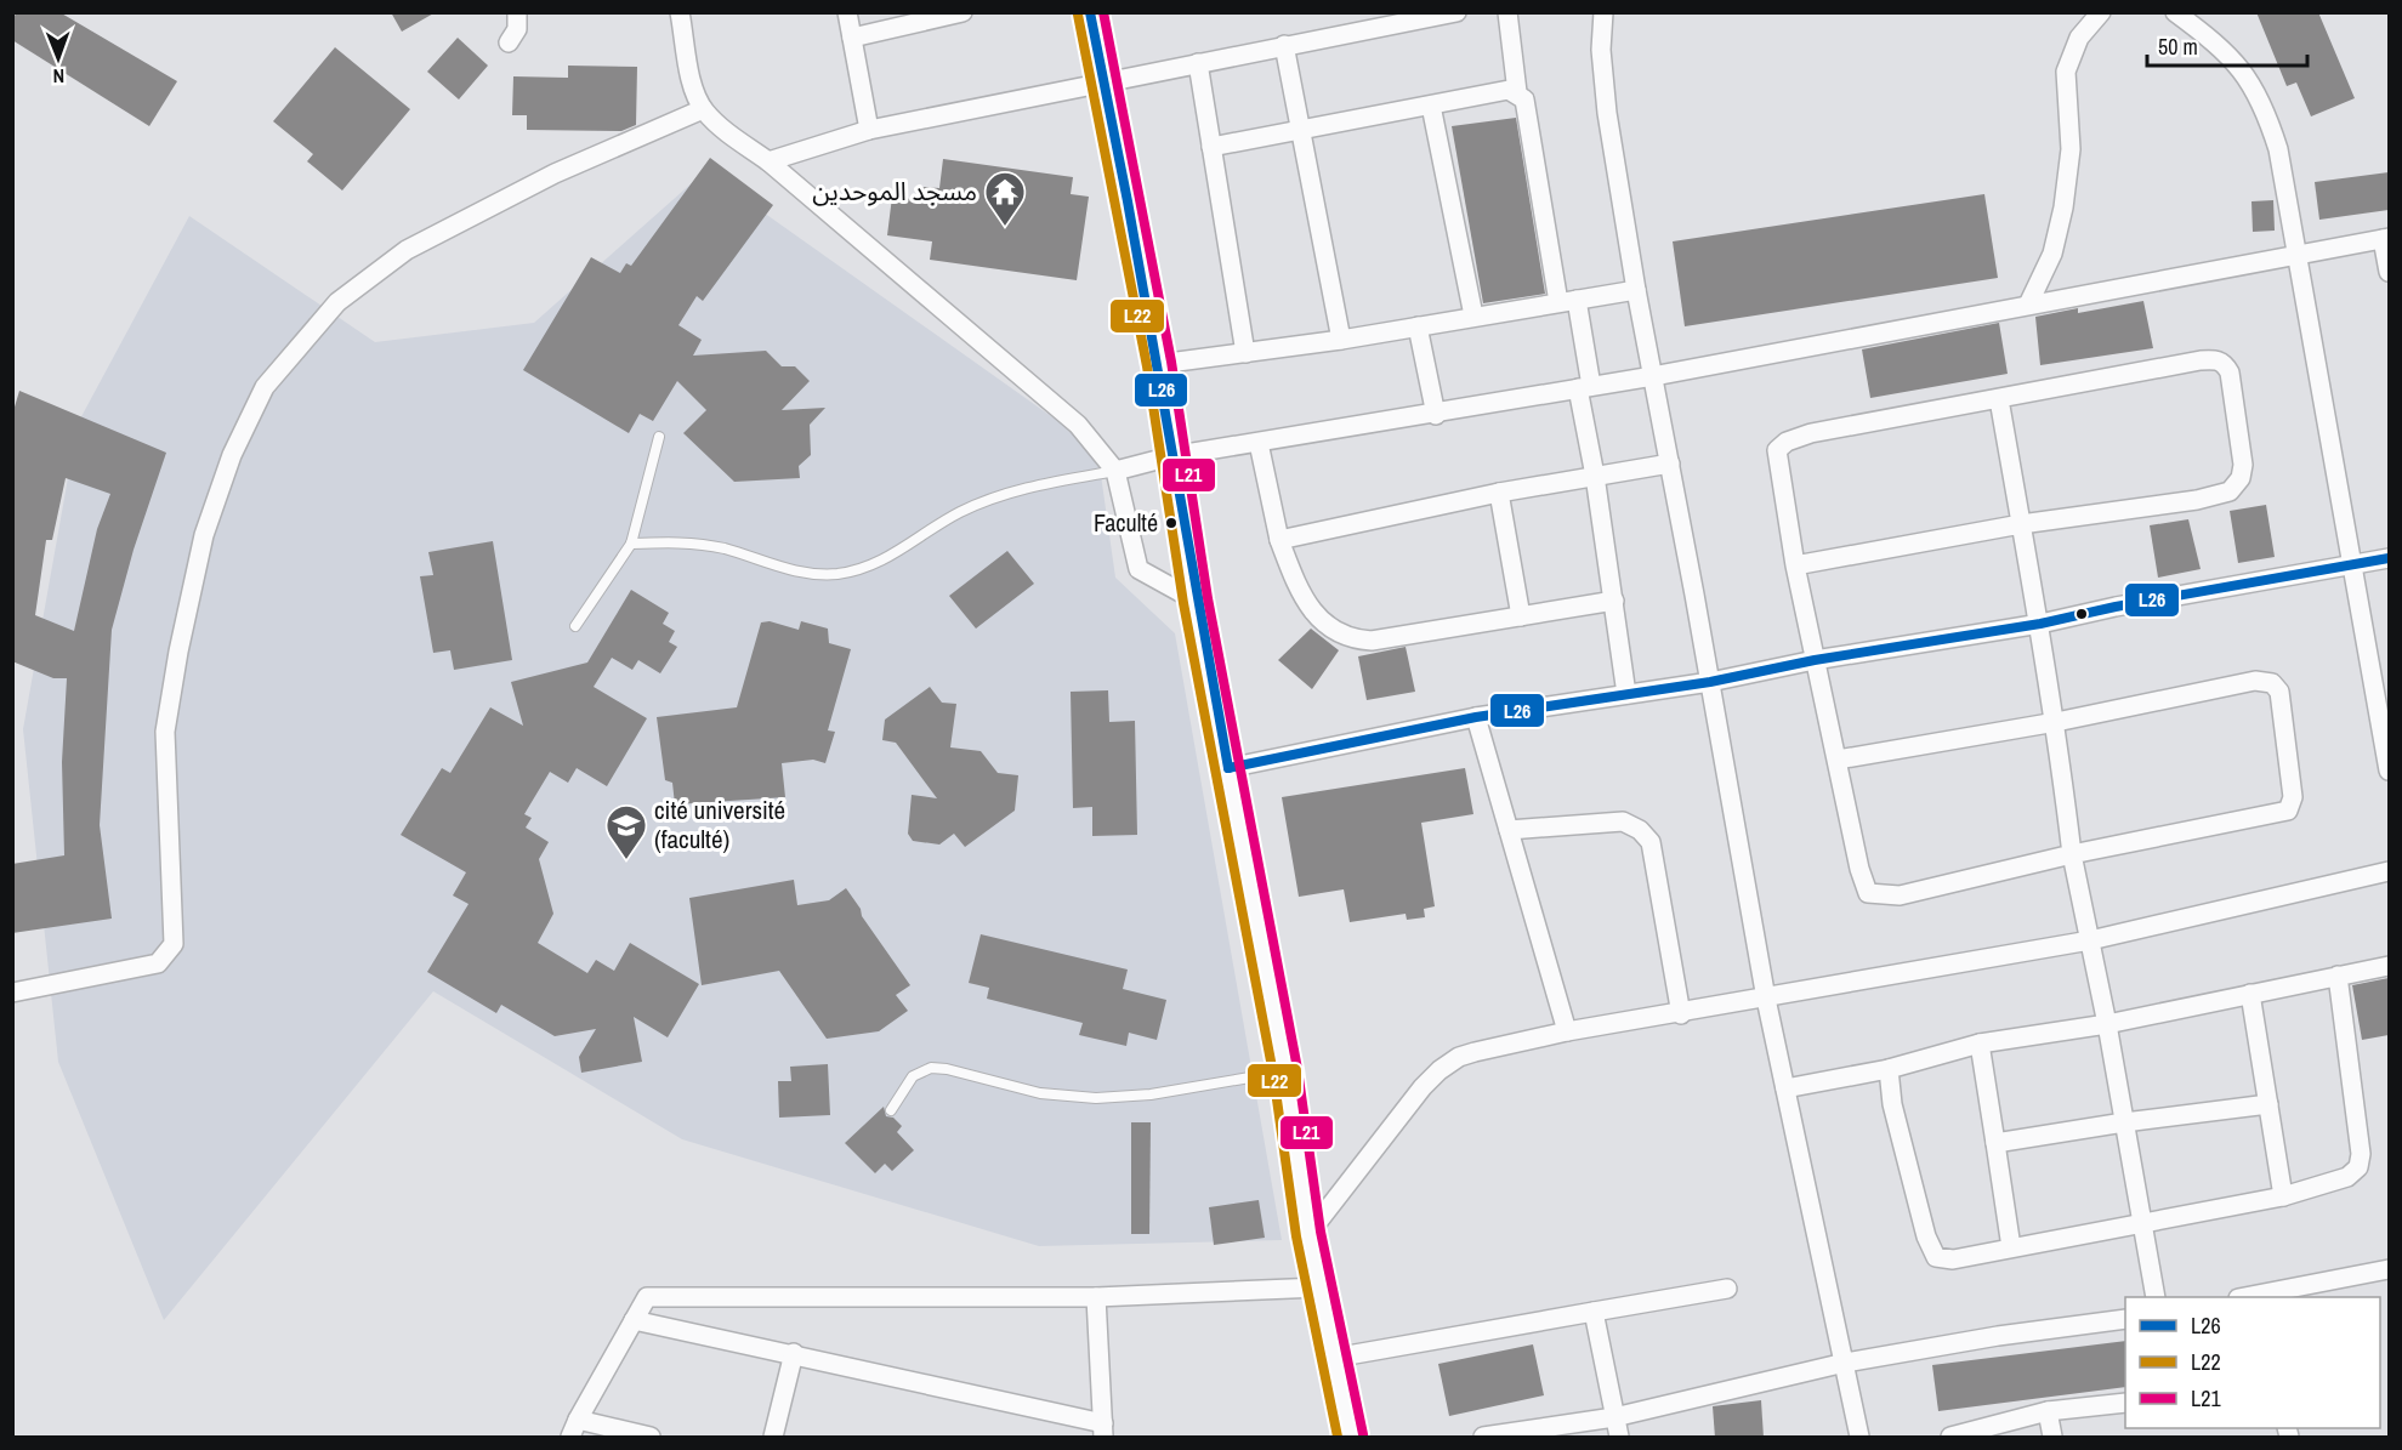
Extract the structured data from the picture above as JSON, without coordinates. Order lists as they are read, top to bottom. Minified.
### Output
{"places":{"temple":["مسجد الموحدين"],"other":["Faculté"],"school or university":["cité université (faculté)"]},"lines":["transit line L26","transit line L21","transit line L22"],"legend":["L26","L22","L21"],"scale_bar":"50 m","north":"bottom"}
